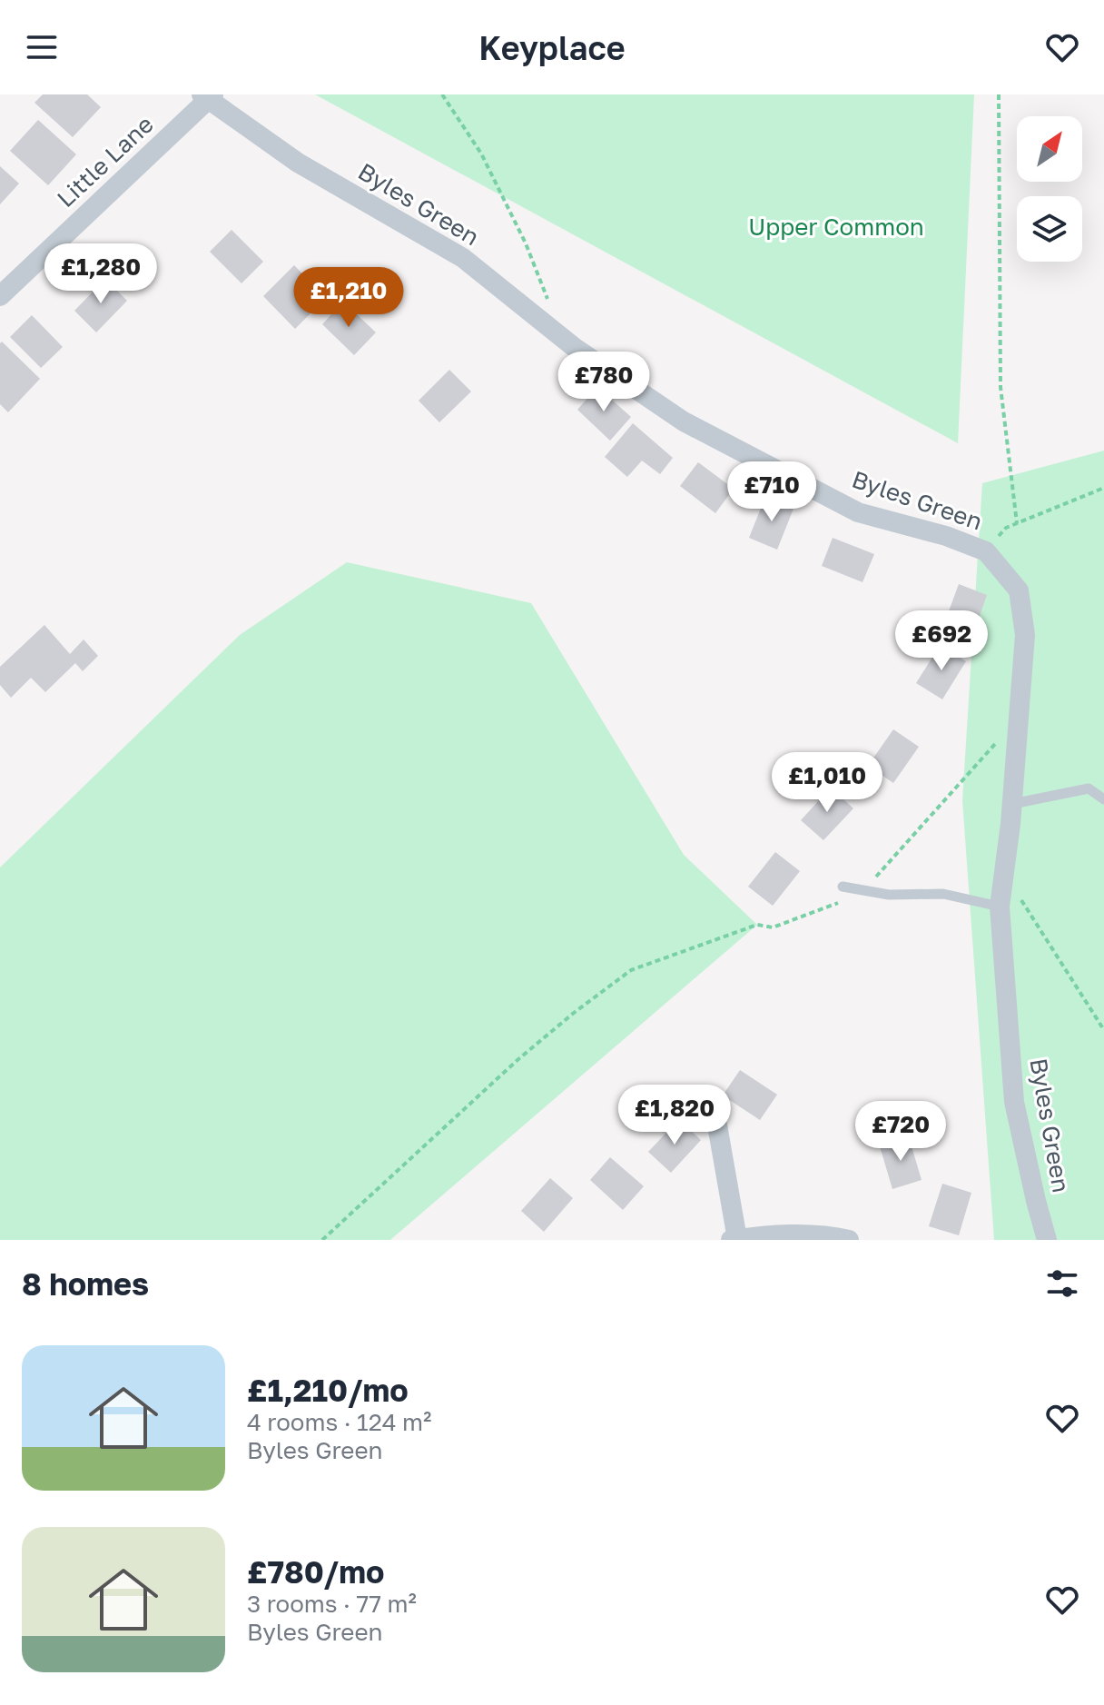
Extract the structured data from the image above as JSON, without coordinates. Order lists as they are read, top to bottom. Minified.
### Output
{"streets":{"street":["Little Lane","Byles Green"]},"crossings":[["Little Lane","Byles Green"]],"parks":["Upper Common"],"north":"top right","page":{"header":"Keyplace","price":["£1,280","£1,210","£780","£710","£692","£1,010","£1,820","£720"],"heading":"8 homes","list":[{"name":"£1,210/mo","note":"4 rooms · 124 m² · Byles Green"},{"name":"£780/mo","note":"3 rooms · 77 m² · Byles Green"}]}}
